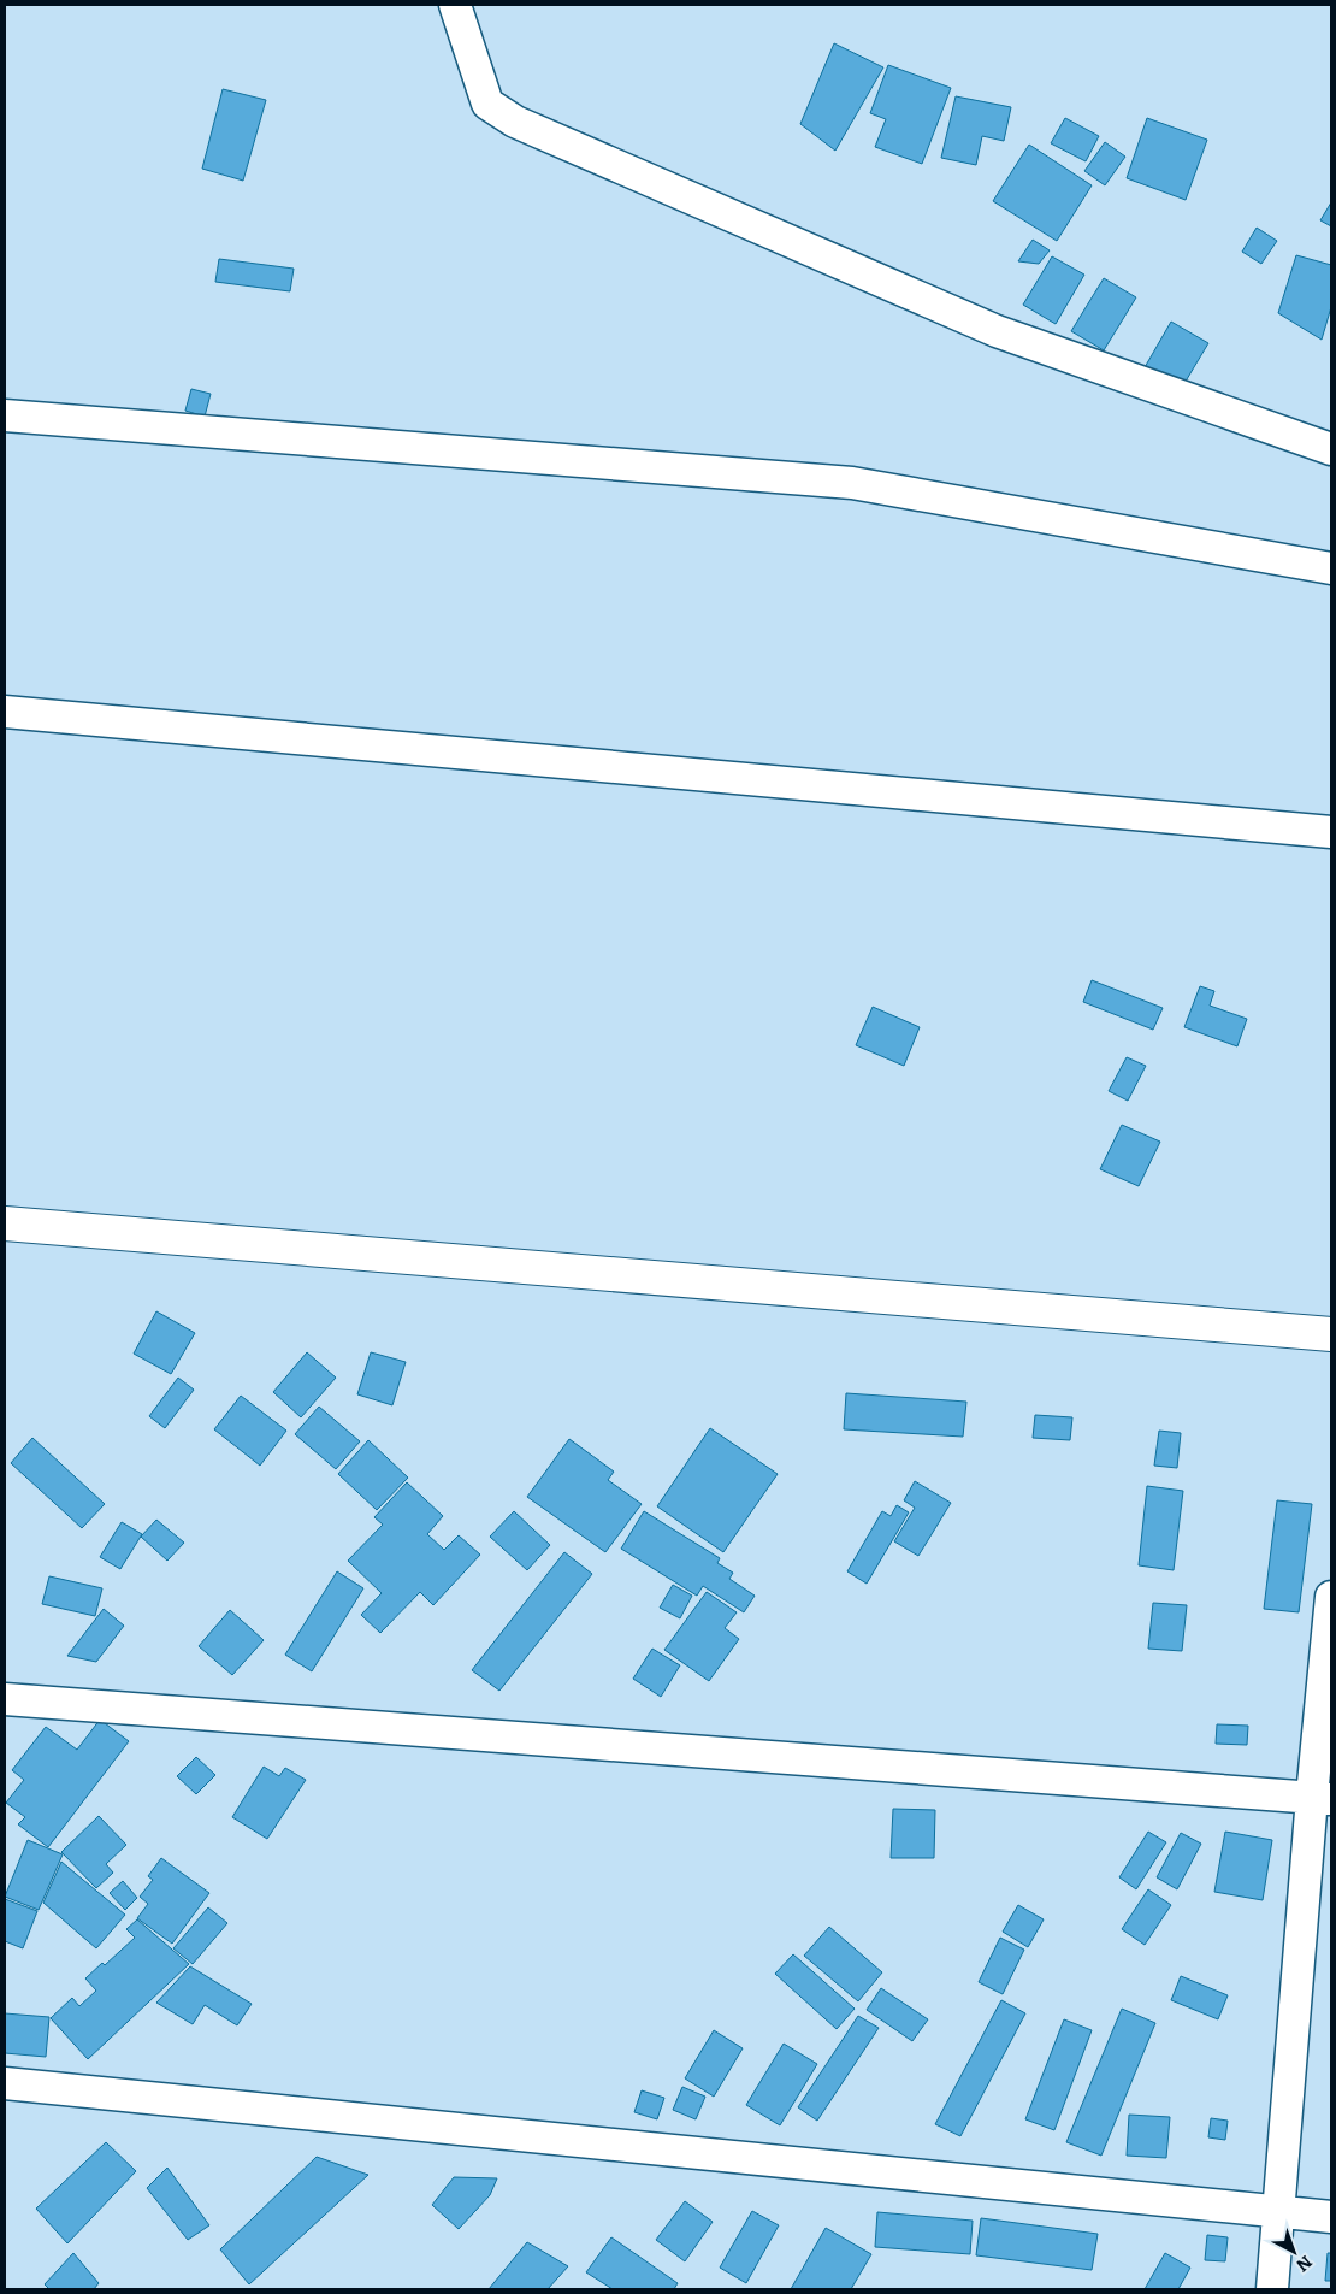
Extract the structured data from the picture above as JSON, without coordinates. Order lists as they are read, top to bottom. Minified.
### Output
{"north":"bottom right"}
